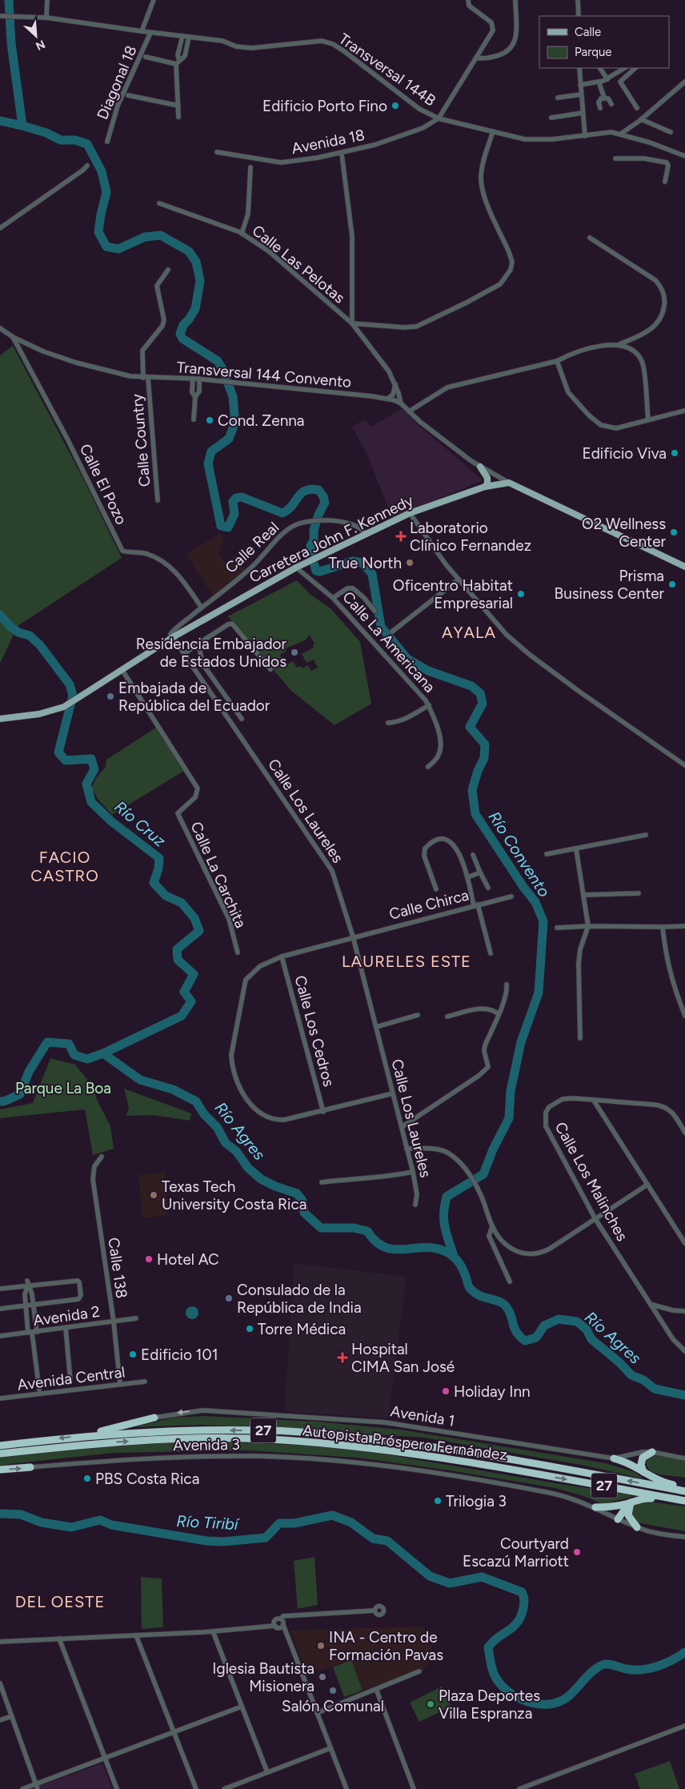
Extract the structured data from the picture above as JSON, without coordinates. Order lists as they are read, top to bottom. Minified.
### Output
{"streets":{"highway":["27","Autopista Próspero Fernández"],"main road":["Carretera John F. Kennedy"],"street":["Transversal 144B","Diagonal 18","Avenida 18","Calle Las Pelotas","Transversal 144 Convento","Calle Country","Calle El Pozo","Calle Real","Calle La Americana","Calle Los Laureles","Calle La Carchita","Calle Chirca","Calle Los Cedros","Calle Los Malinches","Calle 138","Avenida 2","Avenida Central","Avenida 1","Avenida 3"]},"crossings":[["Transversal 144B","Diagonal 18"],["Transversal 144B","Avenida 18"],["Calle Las Pelotas","Transversal 144 Convento"],["Transversal 144 Convento","Calle Country"],["Transversal 144 Convento","Calle El Pozo"],["Transversal 144 Convento","Carretera John F. Kennedy"],["Calle El Pozo","Calle Real"],["Carretera John F. Kennedy","Calle Real"],["Carretera John F. Kennedy","Calle La Americana"],["Carretera John F. Kennedy","Calle Los Laureles"],["Carretera John F. Kennedy","Calle La Carchita"],["Calle Real","Calle Los Laureles"],["Calle Los Laureles","Calle Chirca"],["Calle Chirca","Calle Los Cedros"],["Calle 138","Avenida 2"],["Calle 138","Avenida Central"]],"one_way":["Avenida 1"],"districts":["AYALA","FACIO CASTRO","LAURELES ESTE","DEL OESTE"],"water":["Río Cruz","Río Convento","Río Agres","Río Tiribí"],"parks":["Parque La Boa"],"places":{"other":["Edificio Porto Fino","Cond. Zenna","Edificio Viva","O2 Wellness Center","True North","Prisma Business Center","Oficentro Habitat Empresarial","Residencia Embajador de Estados Unidos","Embajada de República del Ecuador","Texas Tech University Costa Rica","Hotel AC","Consulado de la República de India","Torre Médica","Edificio 101","Holiday Inn","PBS Costa Rica","Trilogia 3","Courtyard Escazú Marriott","INA - Centro de Formación Pavas","Iglesia Bautista Misionera","Salón Comunal","Plaza Deportes Villa Espranza"],"health":["Laboratorio Clínico Fernandez","Hospital CIMA San José"]},"legend":["Calle","Parque"],"north":"bottom right"}
